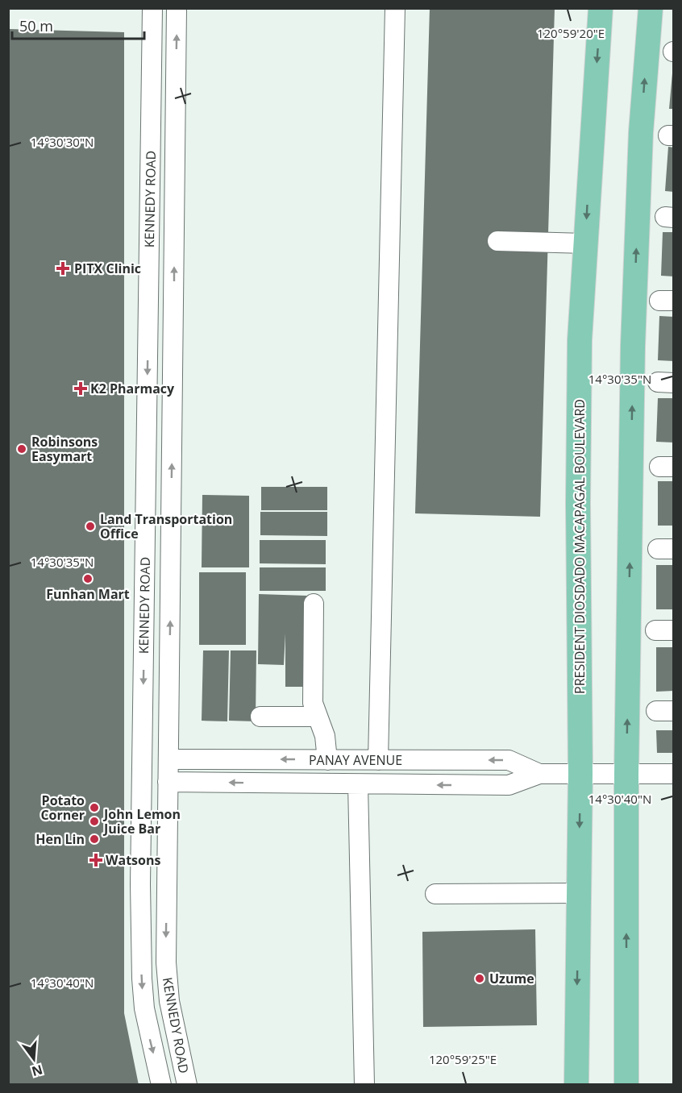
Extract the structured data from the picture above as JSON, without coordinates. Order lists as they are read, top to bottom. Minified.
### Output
{"streets":{"main road":["PRESIDENT DIOSDADO MACAPAGAL BOULEVARD"],"street":["KENNEDY ROAD","PANAY AVENUE"]},"crossings":[["KENNEDY ROAD","PANAY AVENUE"],["PRESIDENT DIOSDADO MACAPAGAL BOULEVARD","PANAY AVENUE"]],"places":{"health":["PITX Clinic","K2 Pharmacy","Watsons"],"other":["Robinsons Easymart","Land Transportation Office","Funhan Mart","Potato Corner","John Lemon Juice Bar","Hen Lin","Uzume"]},"scale_bar":"50 m","north":"bottom","coordinates":["120°59'20\"E","14°30'30\"N","14°30'35\"N","14°30'40\"N","120°59'25\"E"]}
